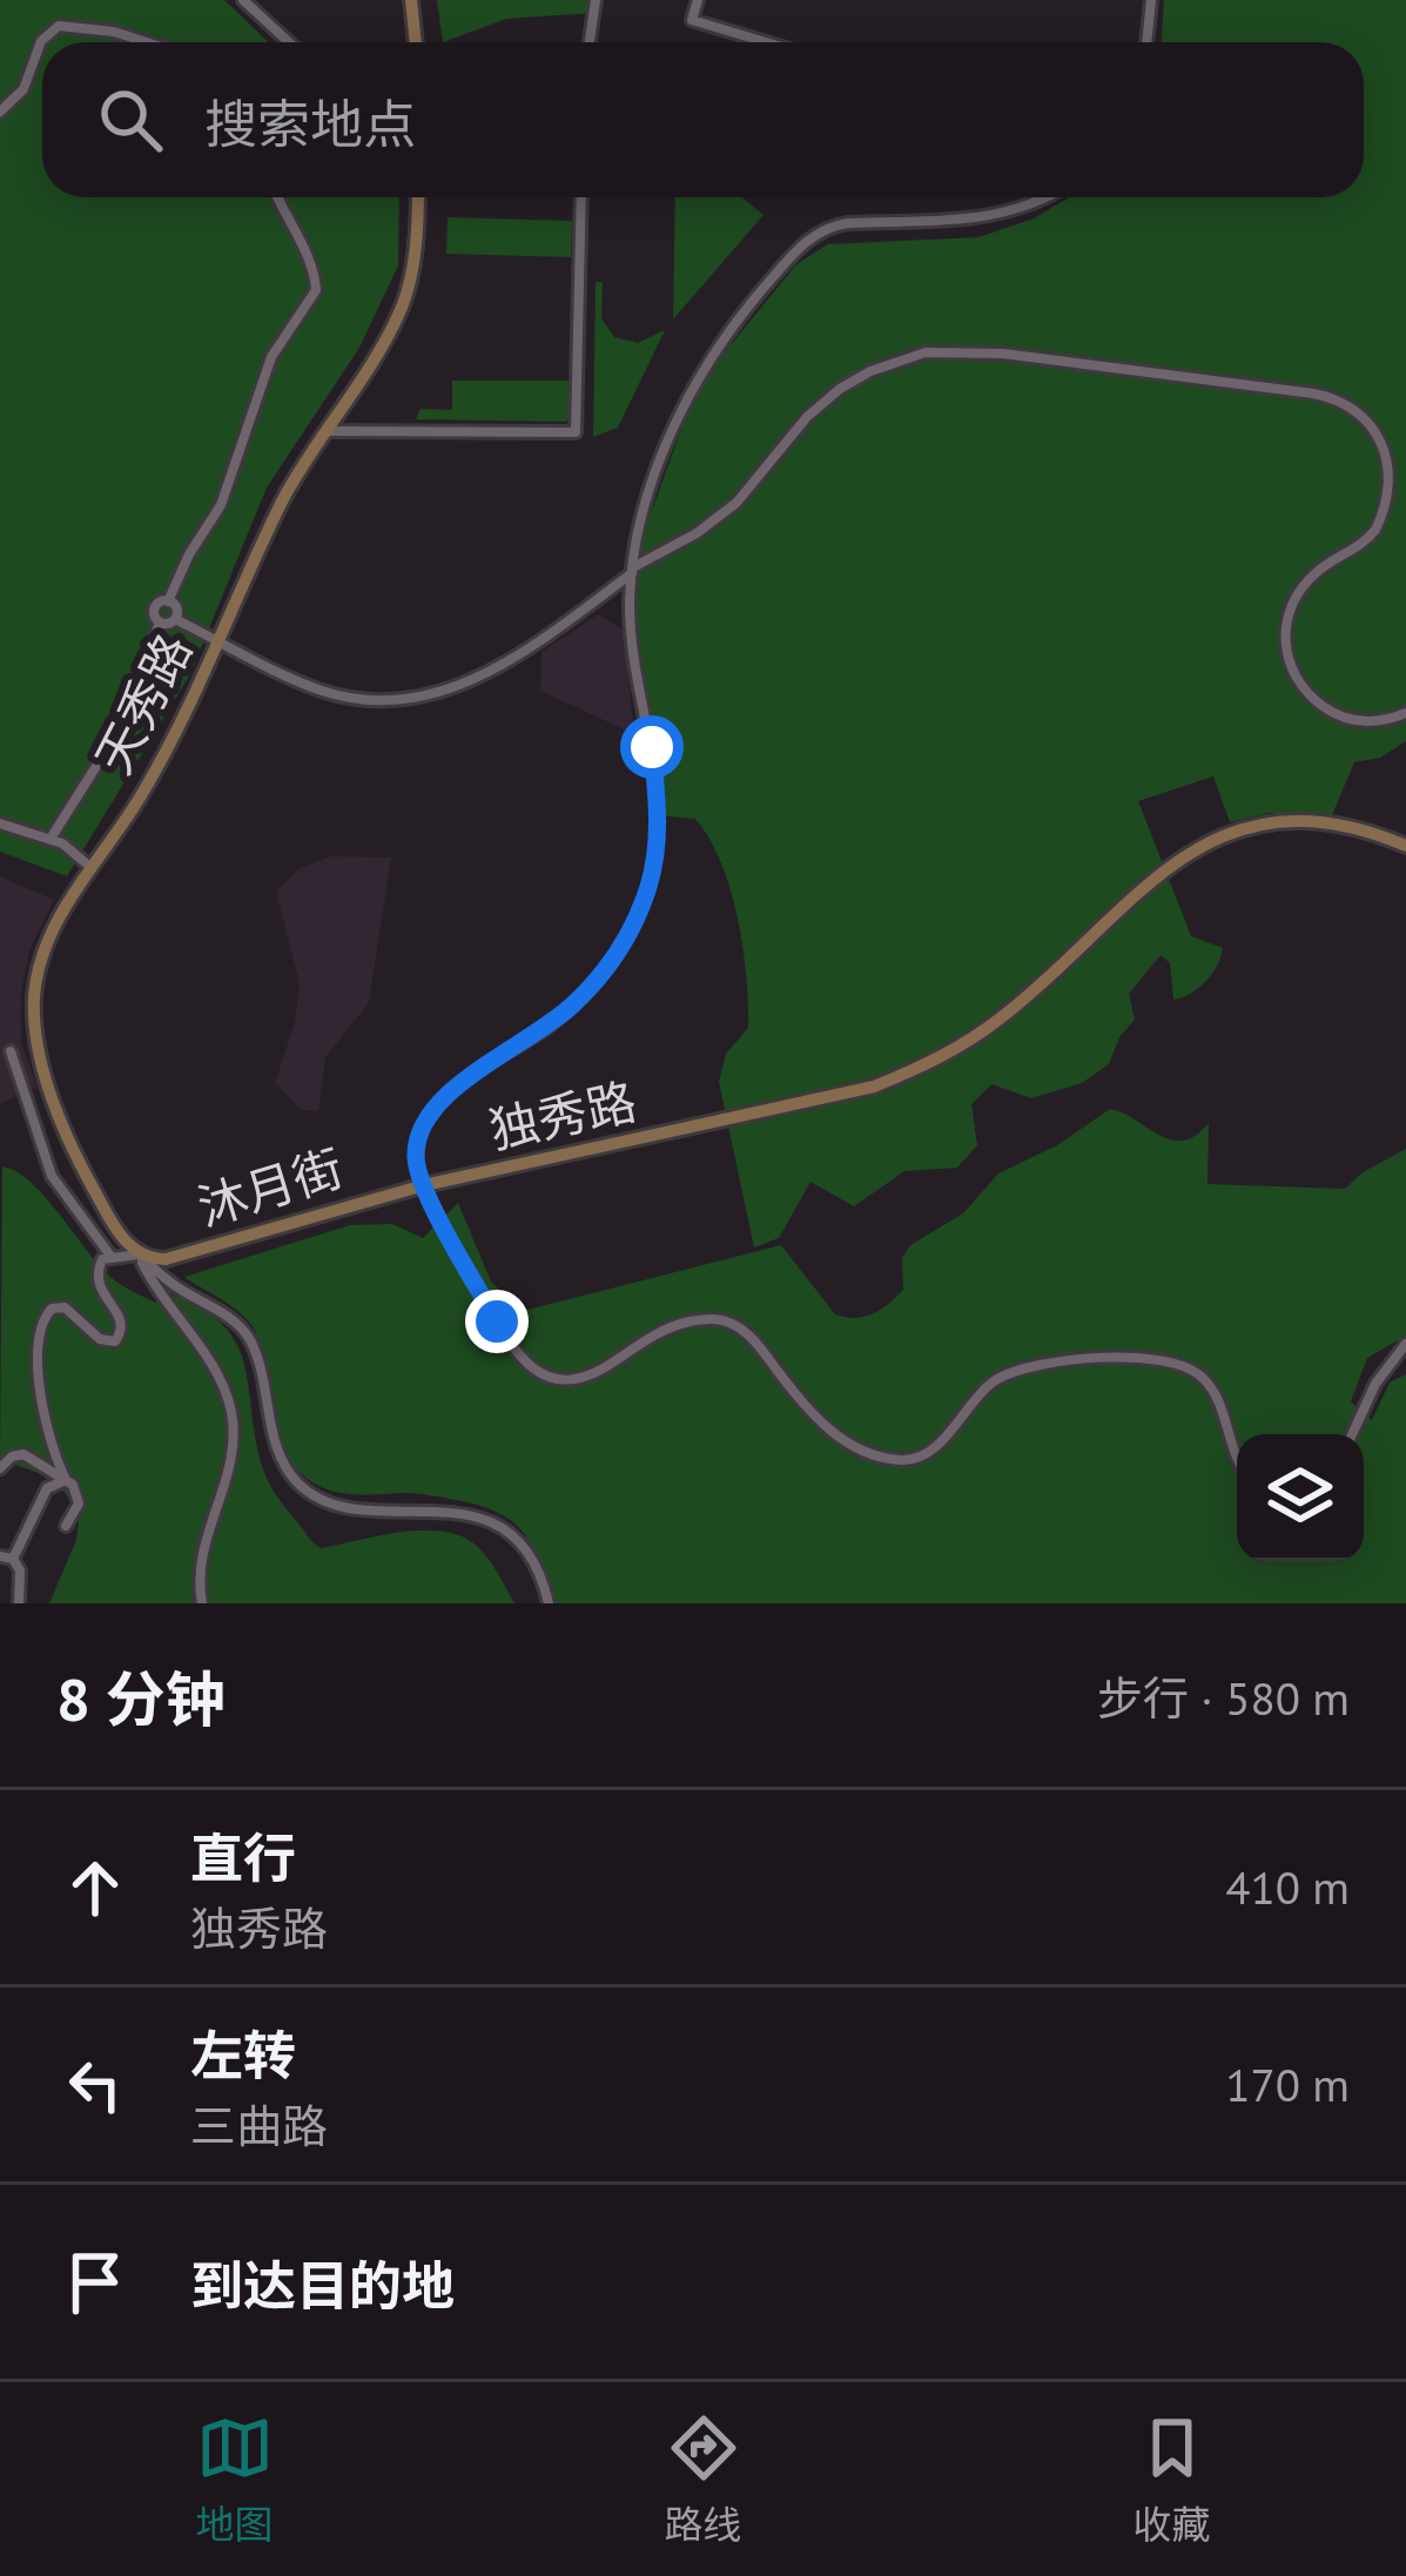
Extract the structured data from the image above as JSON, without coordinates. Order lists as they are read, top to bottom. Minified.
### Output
{"streets":{"main road":["天秀路","独秀路","沐月街"]},"crossings":[["天秀路","沐月街"],["独秀路","沐月街"]],"page":{"search":"搜索地点","heading":["8 分钟","步行 · 580 m"],"list":[["直行","独秀路","410 m"],["左转","三曲路","170 m"],"到达目的地"],"nav":["地图","路线","收藏"]}}
